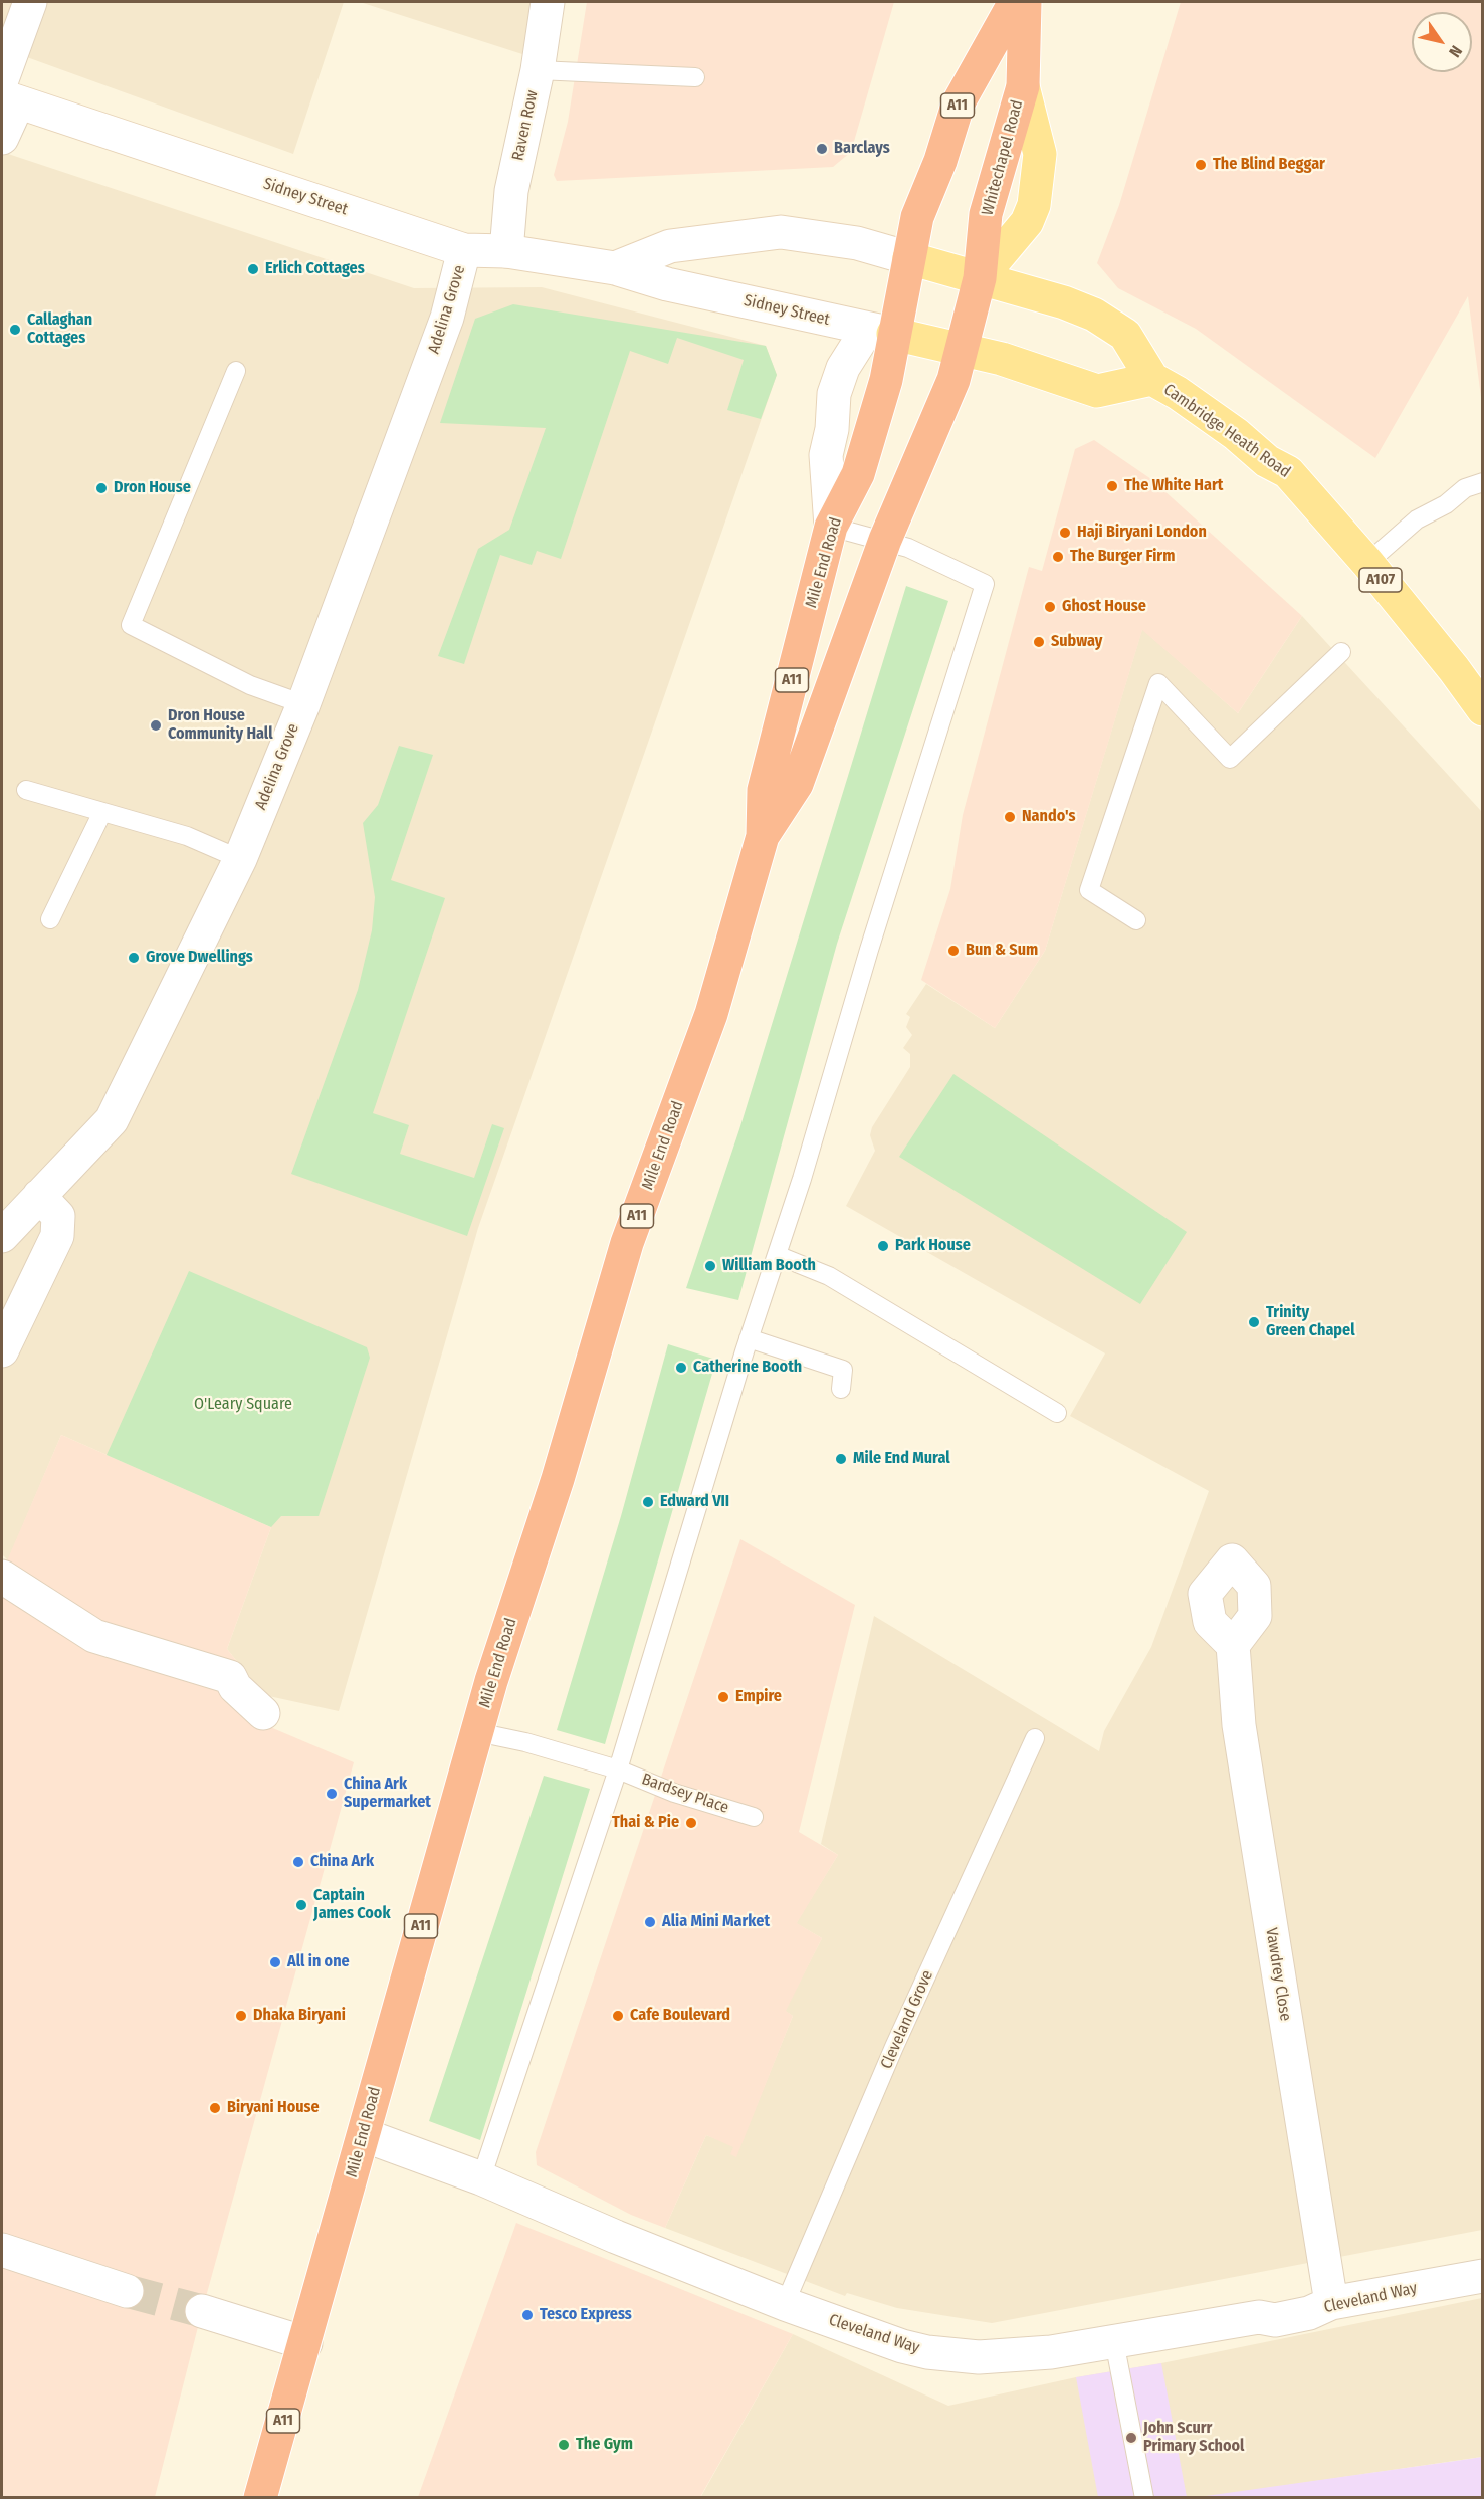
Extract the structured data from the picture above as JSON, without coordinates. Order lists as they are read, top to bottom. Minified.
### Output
{"streets":{"highway":["A11","Whitechapel Road","Mile End Road"],"main road":["Sidney Street","Cambridge Heath Road","A107"],"street":["Raven Row","Adelina Grove","Vawdrey Close","Cleveland Way"],"lane":["Bardsey Place","Cleveland Grove"]},"crossings":[["A11","Sidney Street"],["A11","Cambridge Heath Road"],["A11","Mile End Road"],["Raven Row","Sidney Street"],["Whitechapel Road","Sidney Street"],["Whitechapel Road","Cambridge Heath Road"],["Whitechapel Road","Mile End Road"],["Sidney Street","Adelina Grove"],["Sidney Street","Cambridge Heath Road"],["Sidney Street","Mile End Road"],["Cambridge Heath Road","Mile End Road"],["Mile End Road","Bardsey Place"],["Mile End Road","Cleveland Way"],["Vawdrey Close","Cleveland Way"],["Cleveland Grove","Cleveland Way"]],"parks":["O'Leary Square"],"places":["Barclays","The Blind Beggar","Erlich Cottages","Callaghan Cottages","The White Hart","Dron House","Haji Biryani London","The Burger Firm","Ghost House","Subway","Dron House Community Hall","Nando's","Bun & Sum","Grove Dwellings","Park House","William Booth","Trinity Green Chapel","Catherine Booth","Mile End Mural","Edward VII","Empire","China Ark Supermarket","Thai & Pie","China Ark","Captain James Cook","Alia Mini Market","All in one","Dhaka Biryani","Cafe Boulevard","Biryani House","Tesco Express","John Scurr Primary School","The Gym"],"north":"bottom right"}
